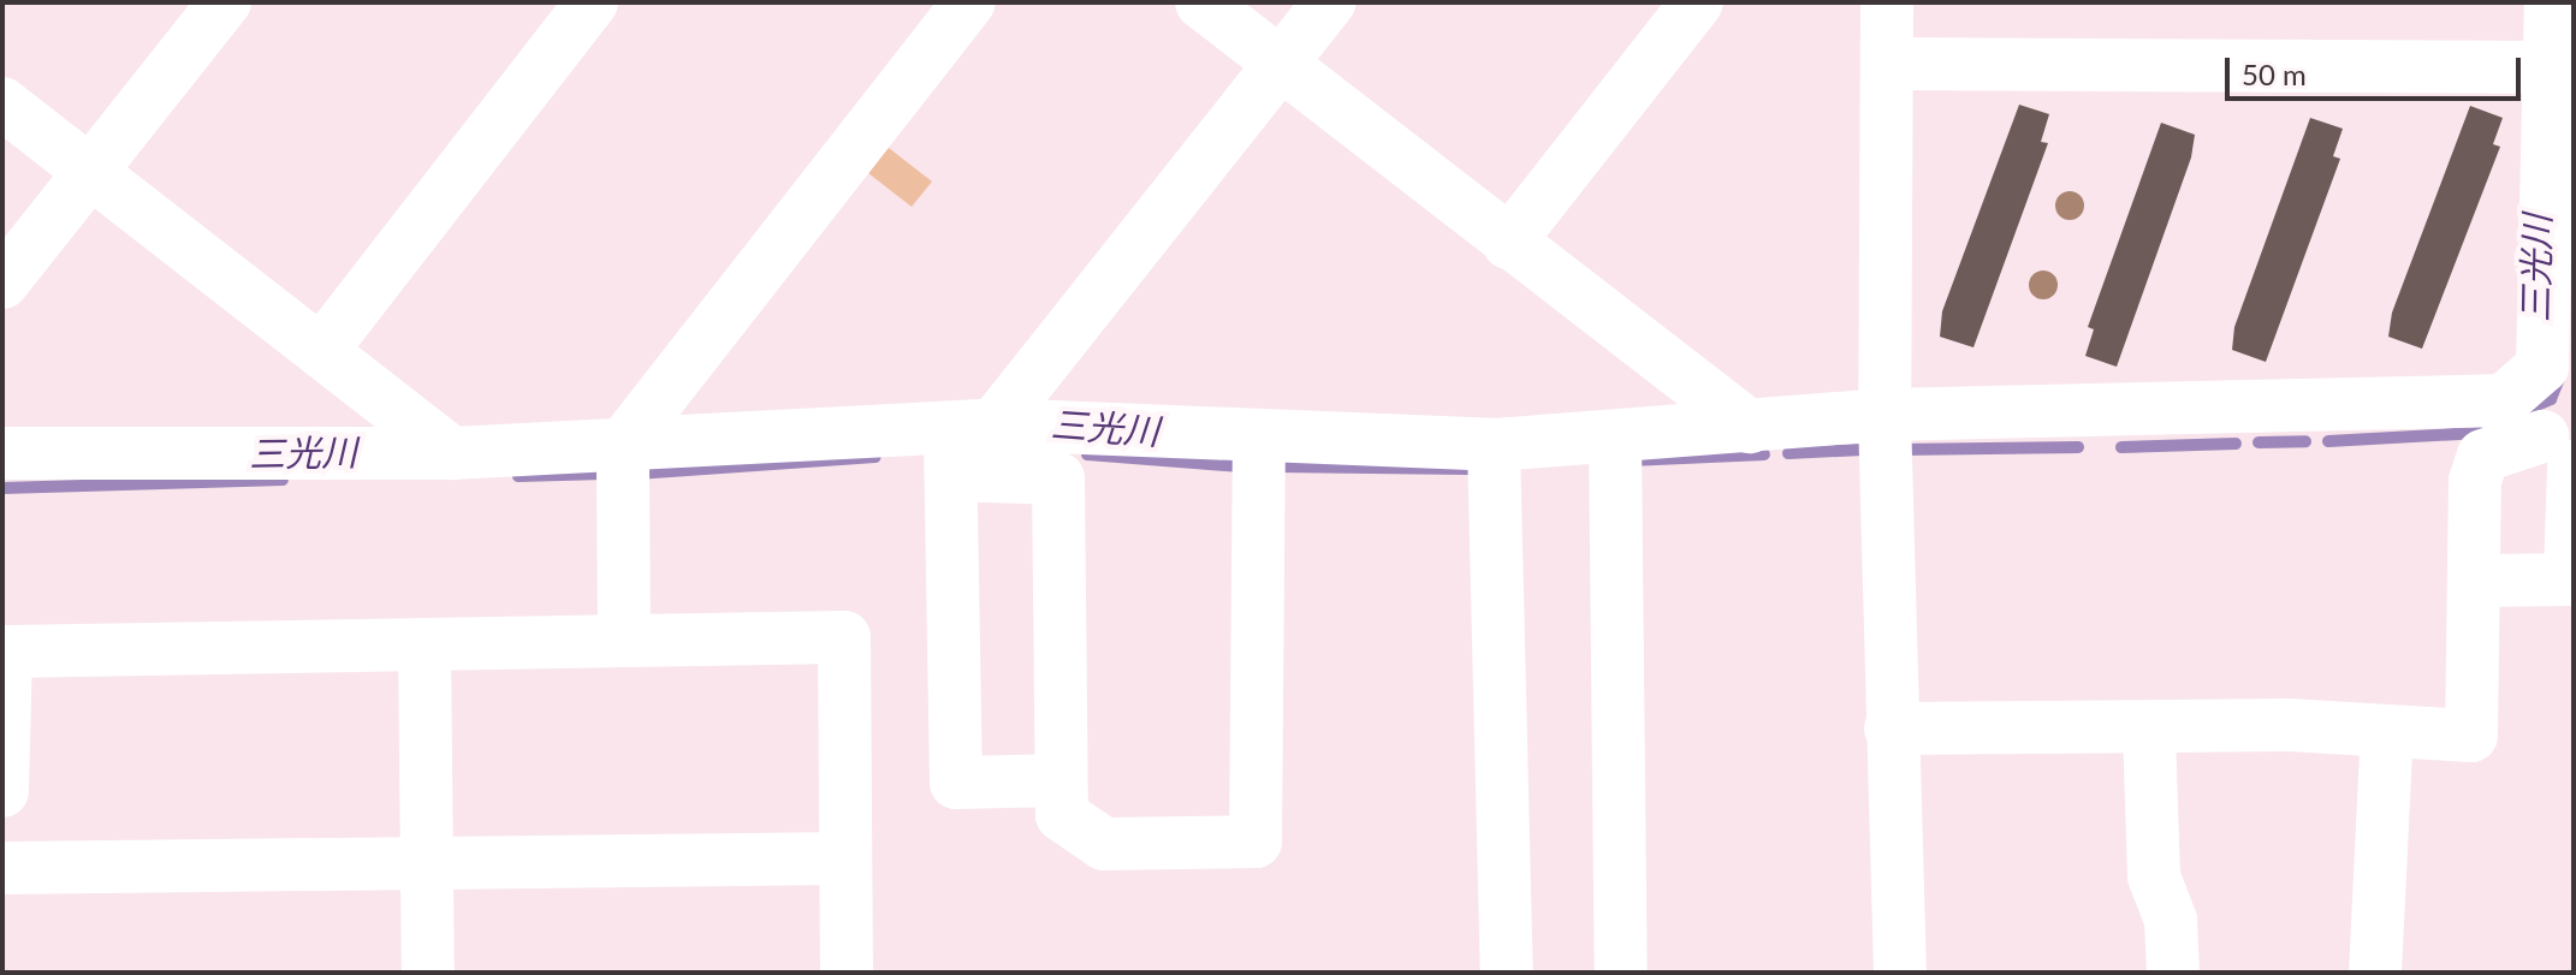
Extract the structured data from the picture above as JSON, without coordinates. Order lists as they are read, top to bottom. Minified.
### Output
{"water":["三光川"],"scale_bar":"50 m"}
